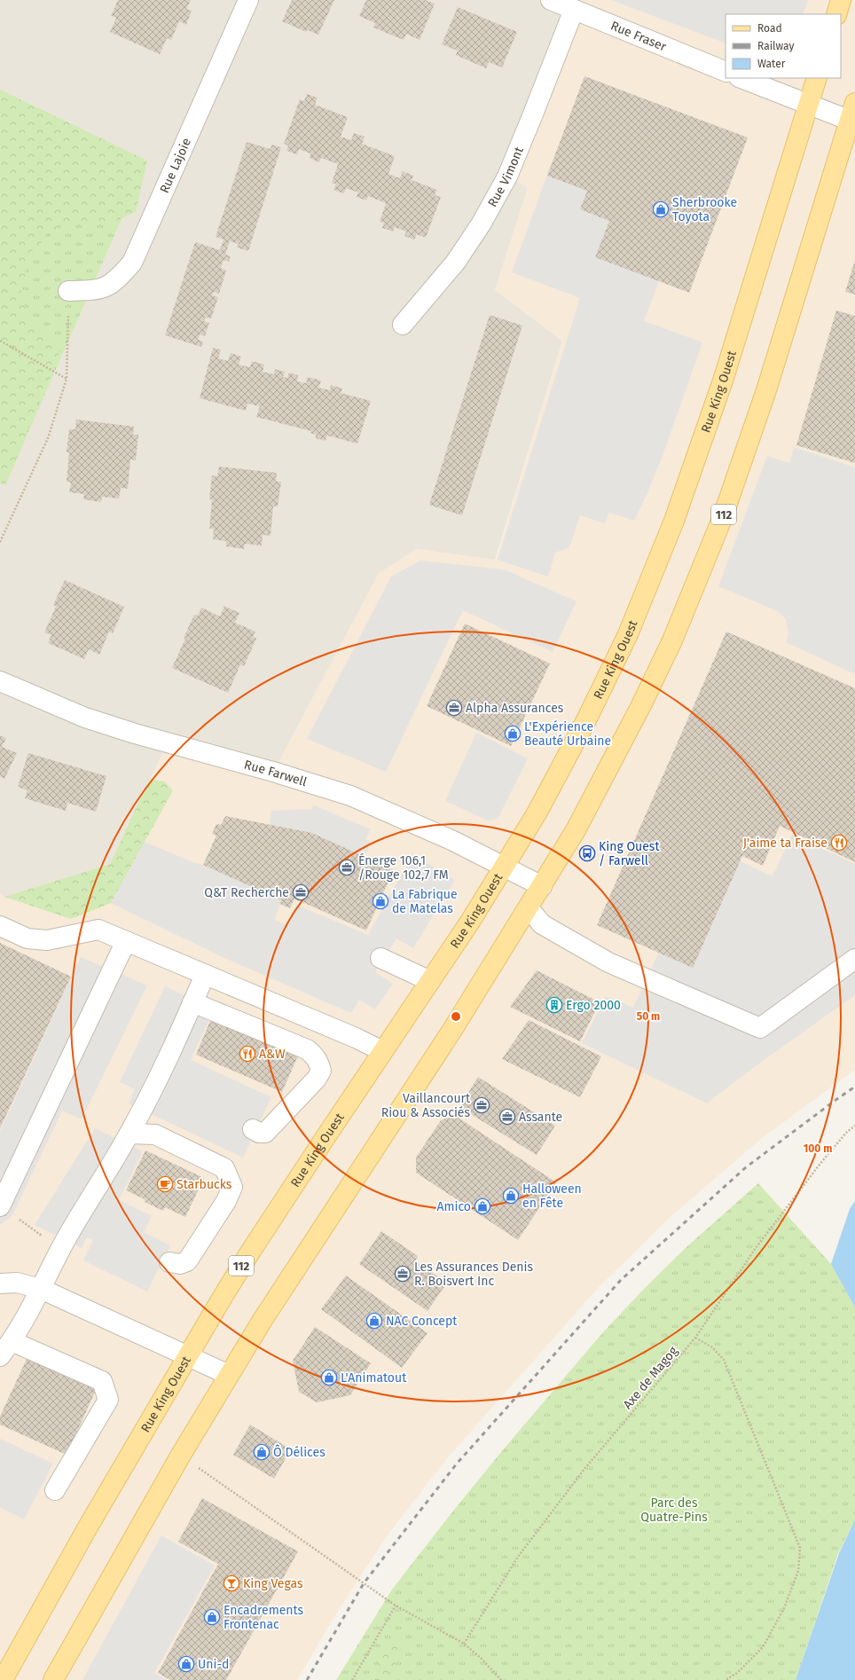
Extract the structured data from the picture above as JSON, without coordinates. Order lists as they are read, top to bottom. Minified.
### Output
{"streets":{"main road":["Rue King Ouest","112"],"street":["Rue Fraser","Rue Lajoie","Rue Vimont","Rue Farwell"],"path":["Axe de Magog"]},"crossings":[["Rue Fraser","Rue Vimont"],["Rue King Ouest","Rue Farwell"],["112","Rue Farwell"]],"parks":["Parc des Quatre-Pins"],"places":{"shop":["Sherbrooke Toyota","L'Expérience Beauté Urbaine","La Fabrique de Matelas","Halloween en Fête","Amico","NAC Concept","L'Animatout","Ô Délices","Encadrements Frontenac","Uni-d"],"office":["Alpha Assurances","Énerge 106,1 /Rouge 102,7 FM","Q&T Recherche","Vaillancourt Riou & Associés","Assante","Les Assurances Denis R. Boisvert Inc"],"restaurant":["J'aime ta Fraise","A&W"],"bus stop":["King Ouest / Farwell"],"building":["Ergo 2000"],"cafe":["Starbucks"],"bar":["King Vegas"]},"legend":["Road","Railway","Water"],"rings":["50 m","100 m"]}
